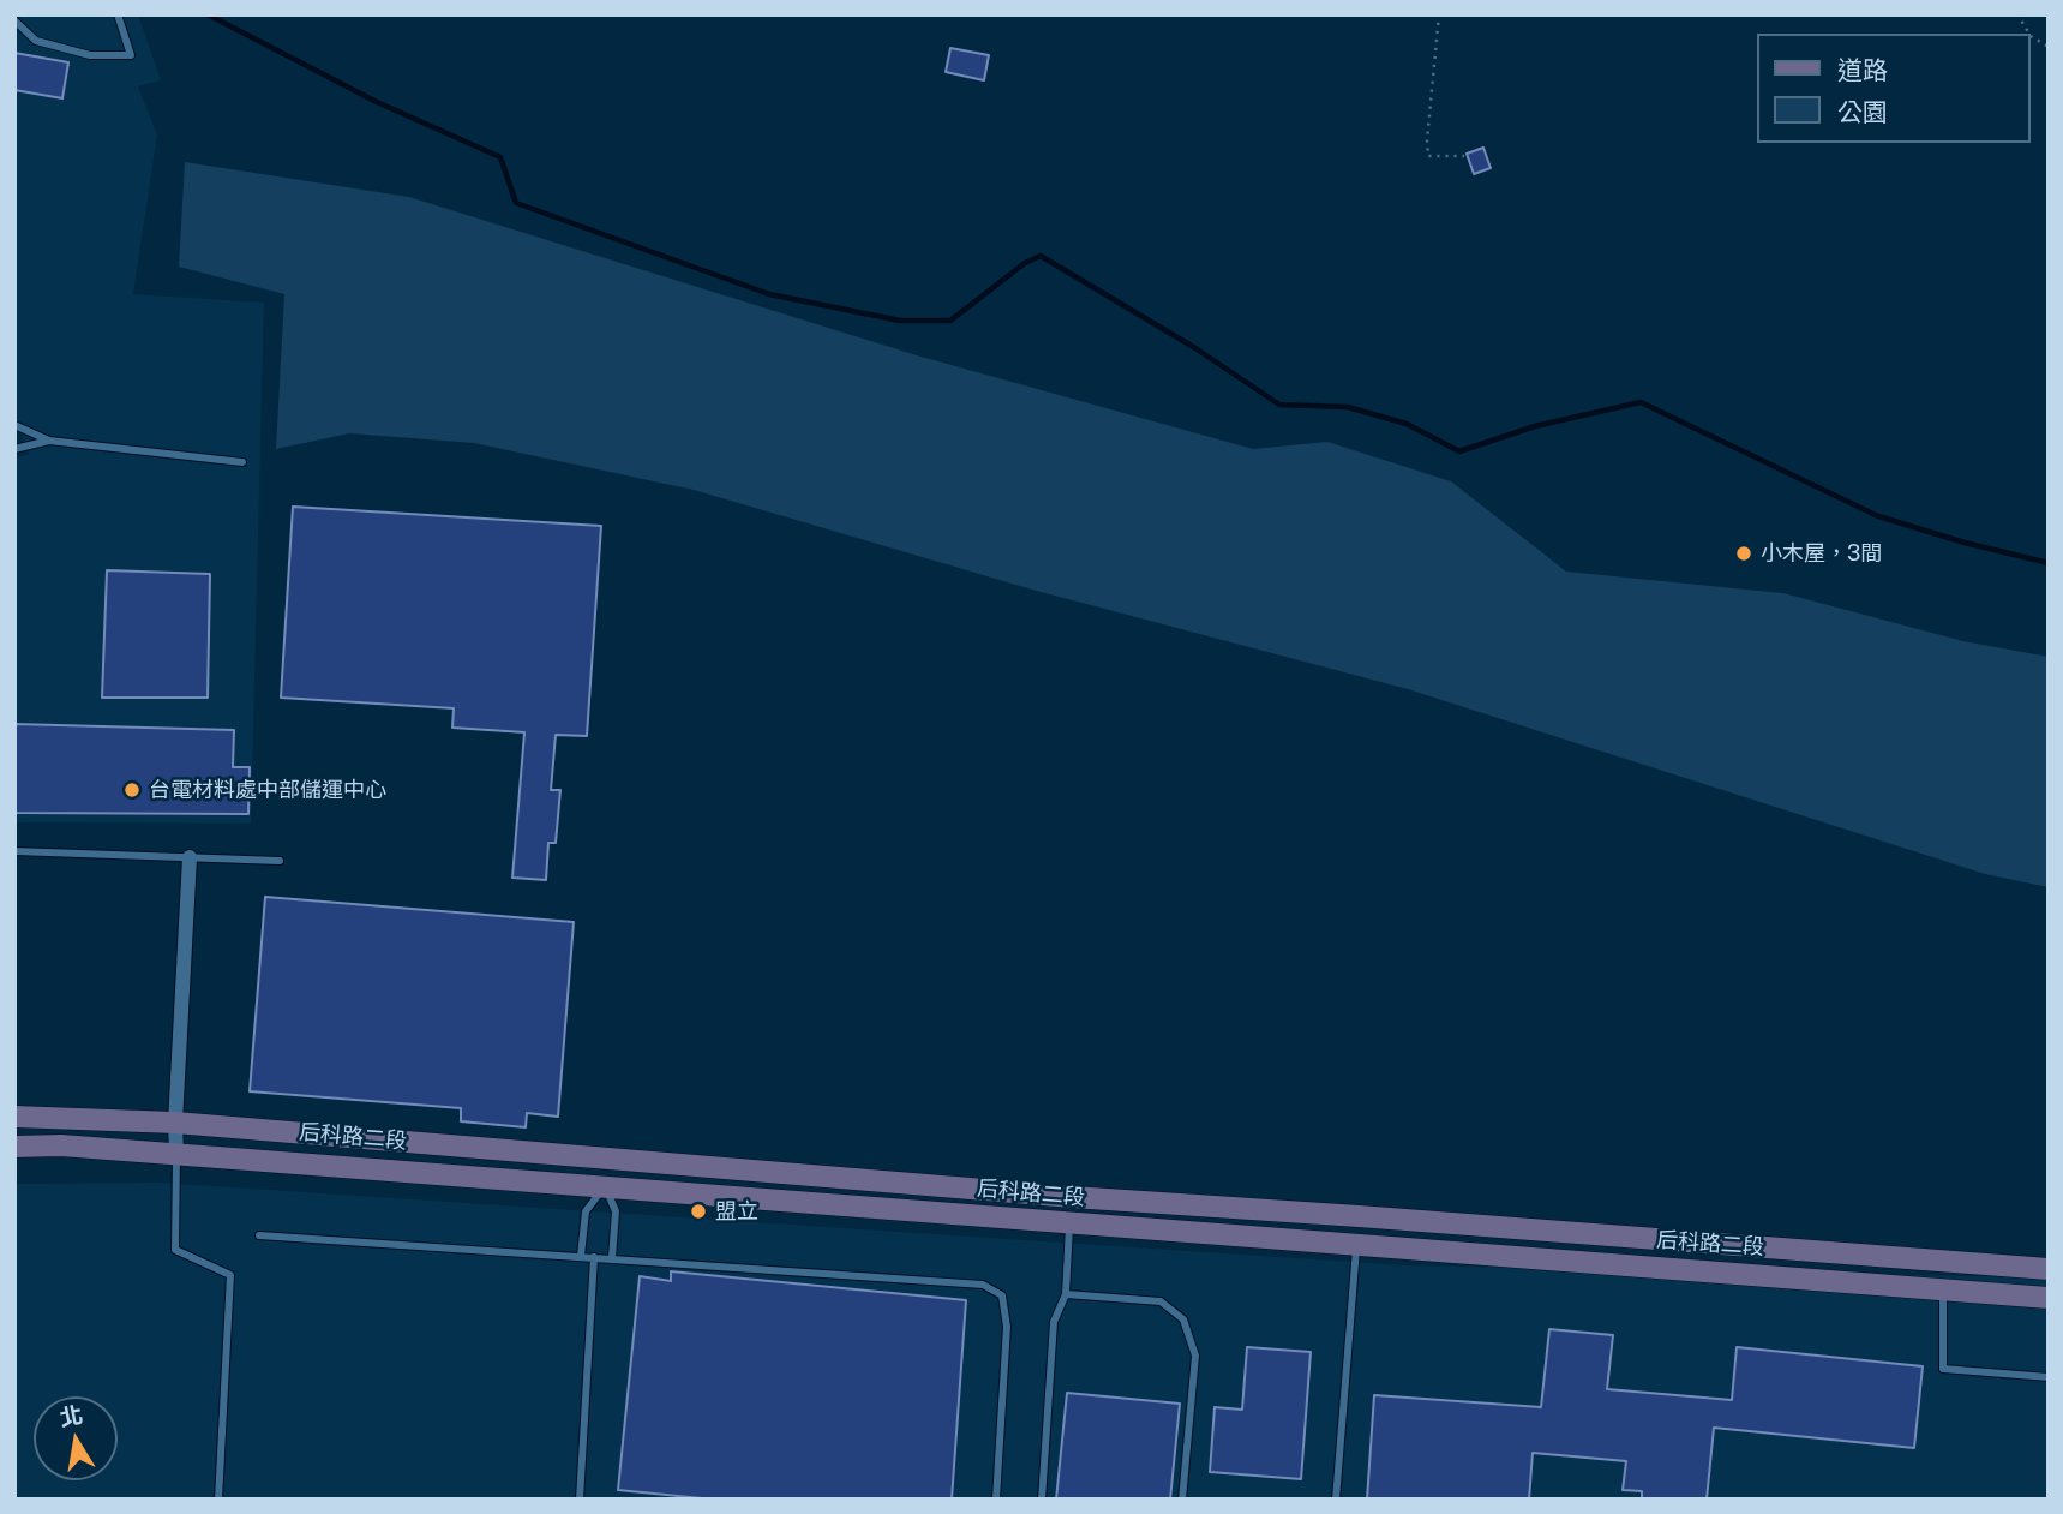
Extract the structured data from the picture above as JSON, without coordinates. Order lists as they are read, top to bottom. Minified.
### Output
{"streets":{"street":["后科路二段"]},"places":["小木屋，3間","台電材料處中部儲運中心","盟立"],"legend":["道路","公園"],"north":"top"}
